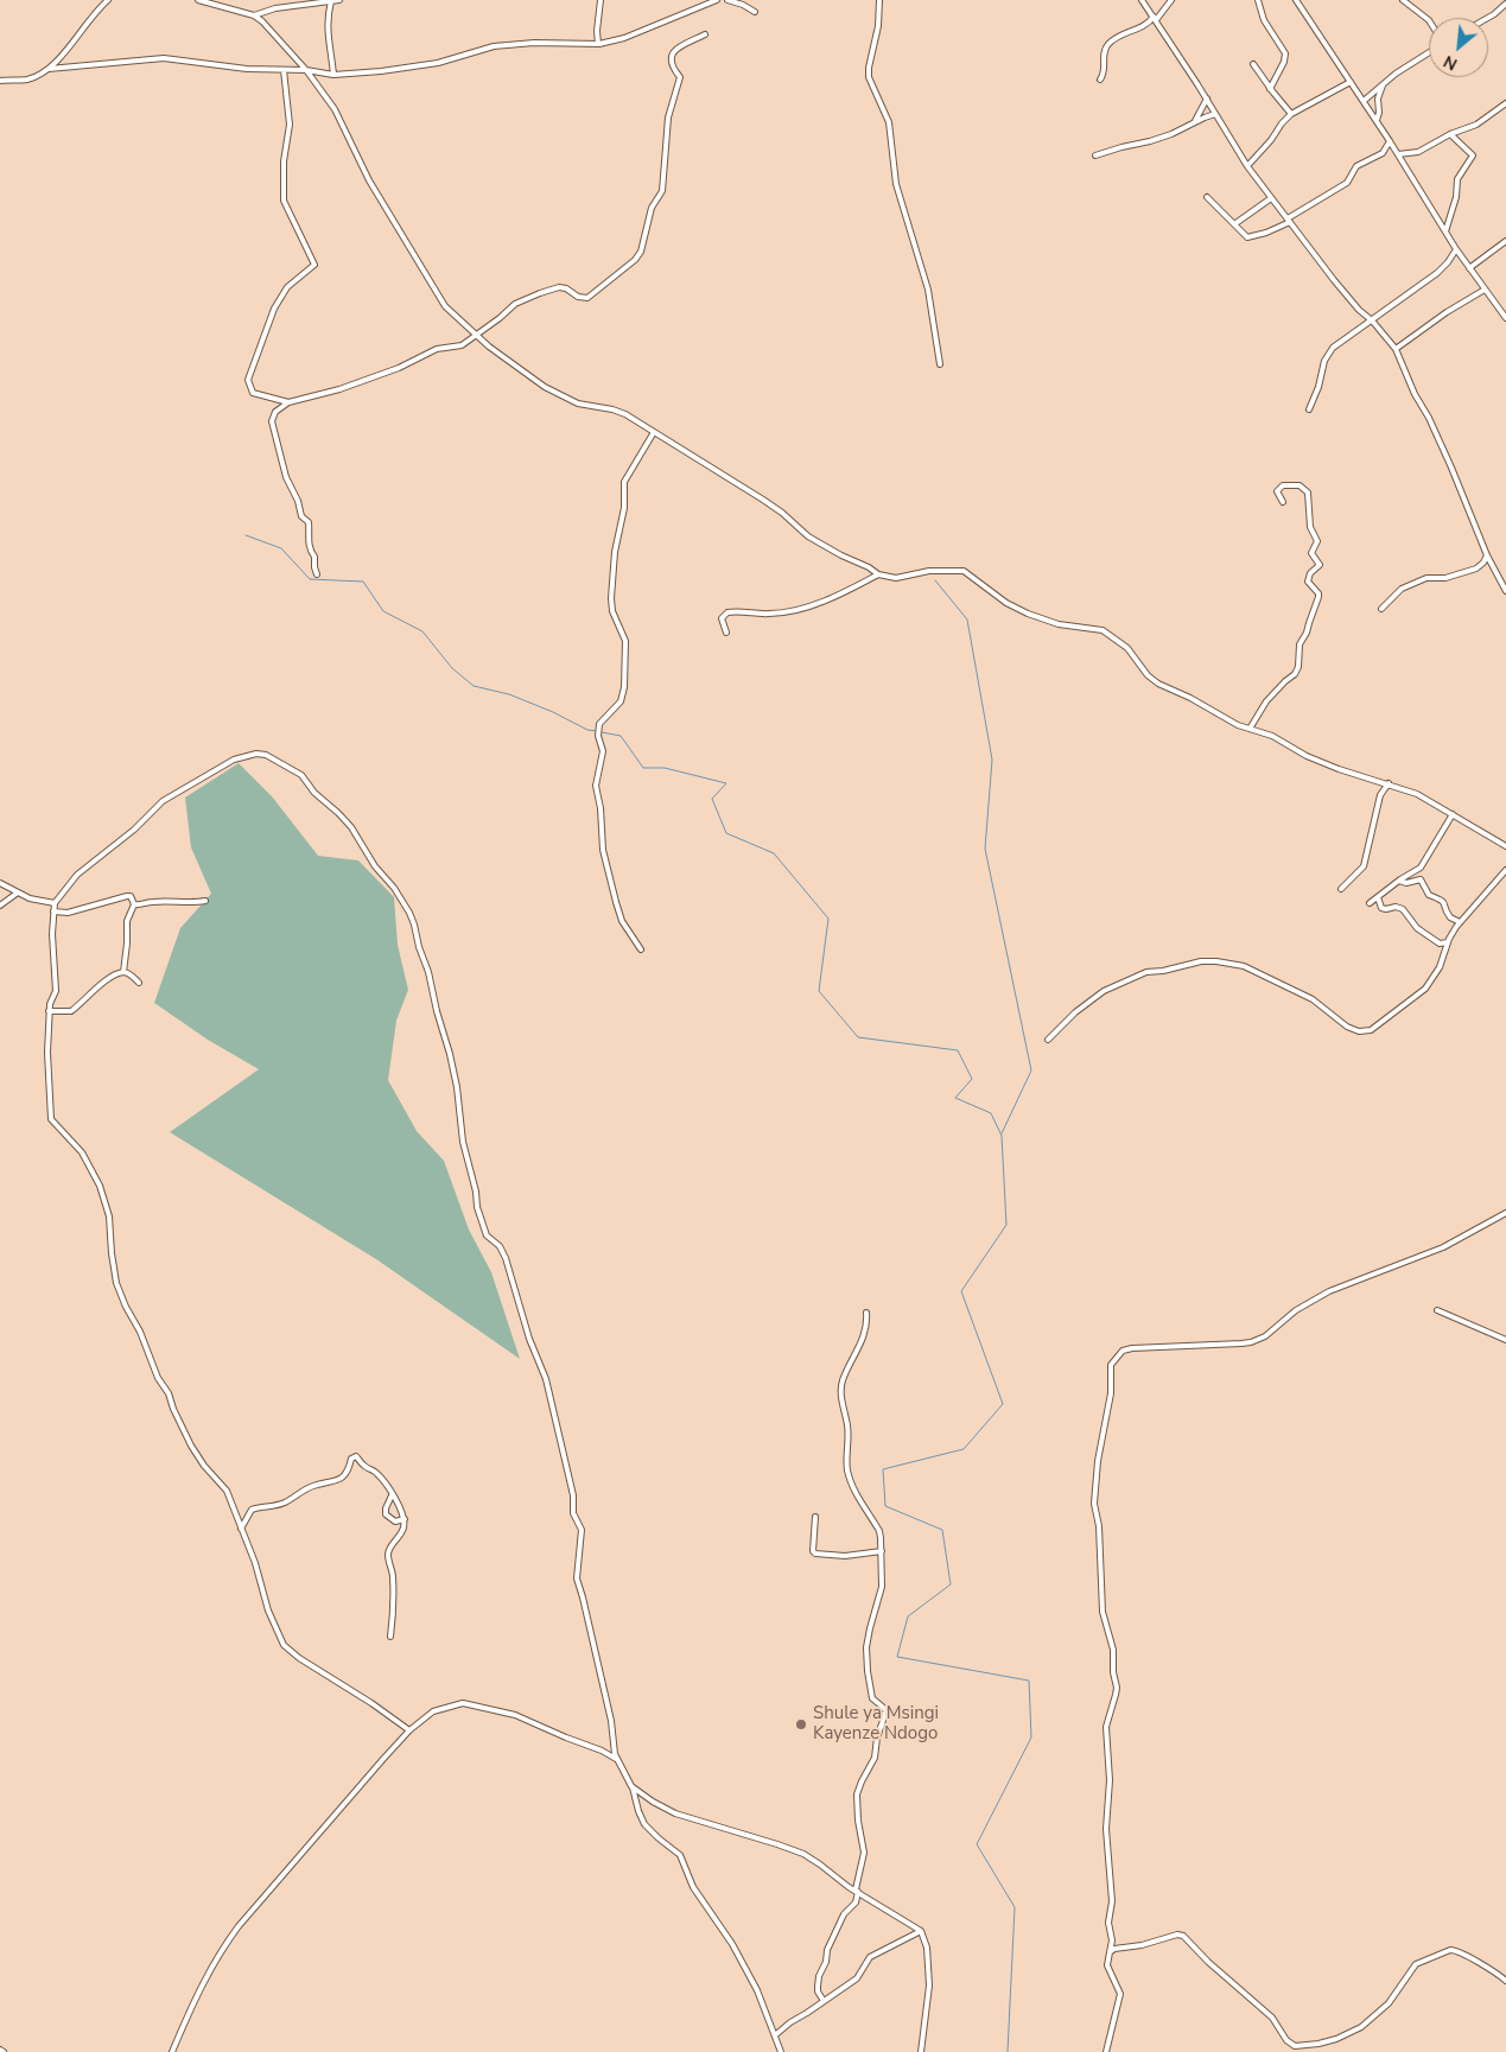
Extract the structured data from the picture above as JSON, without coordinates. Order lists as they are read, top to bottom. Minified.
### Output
{"places":["Shule ya Msingi Kayenze Ndogo"],"north":"bottom left"}
